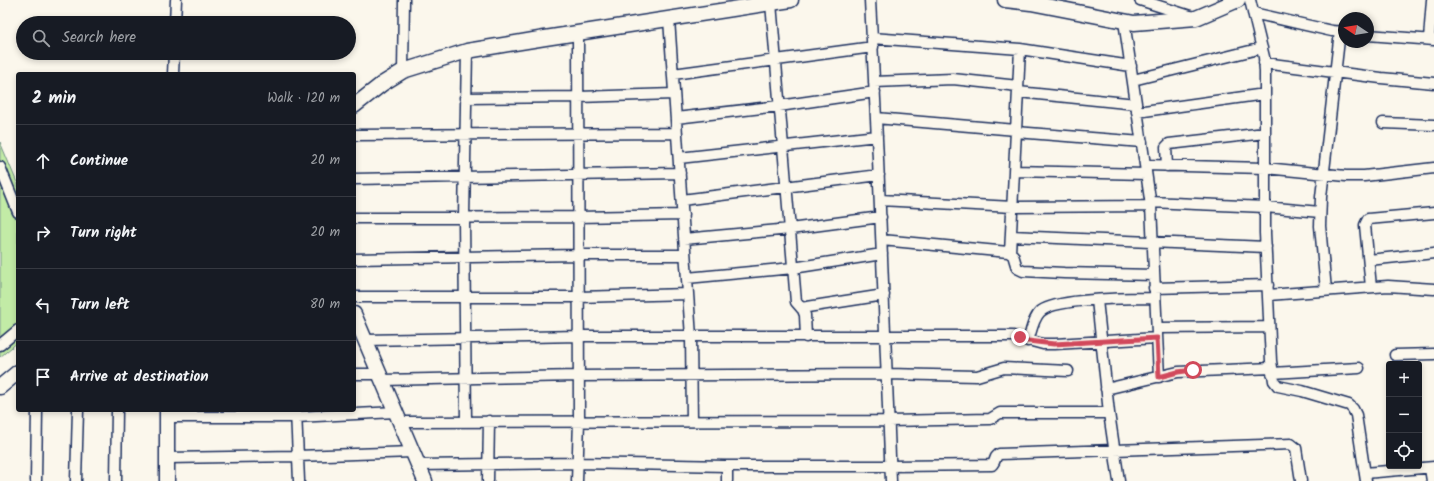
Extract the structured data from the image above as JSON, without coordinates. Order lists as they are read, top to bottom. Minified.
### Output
{"north":"left","page":{"search":"Search here","heading":["2 min","Walk · 120 m"],"list":[["Continue","20 m"],["Turn right","20 m"],["Turn left","80 m"],"Arrive at destination"],"map_buttons":["+","−"]}}
